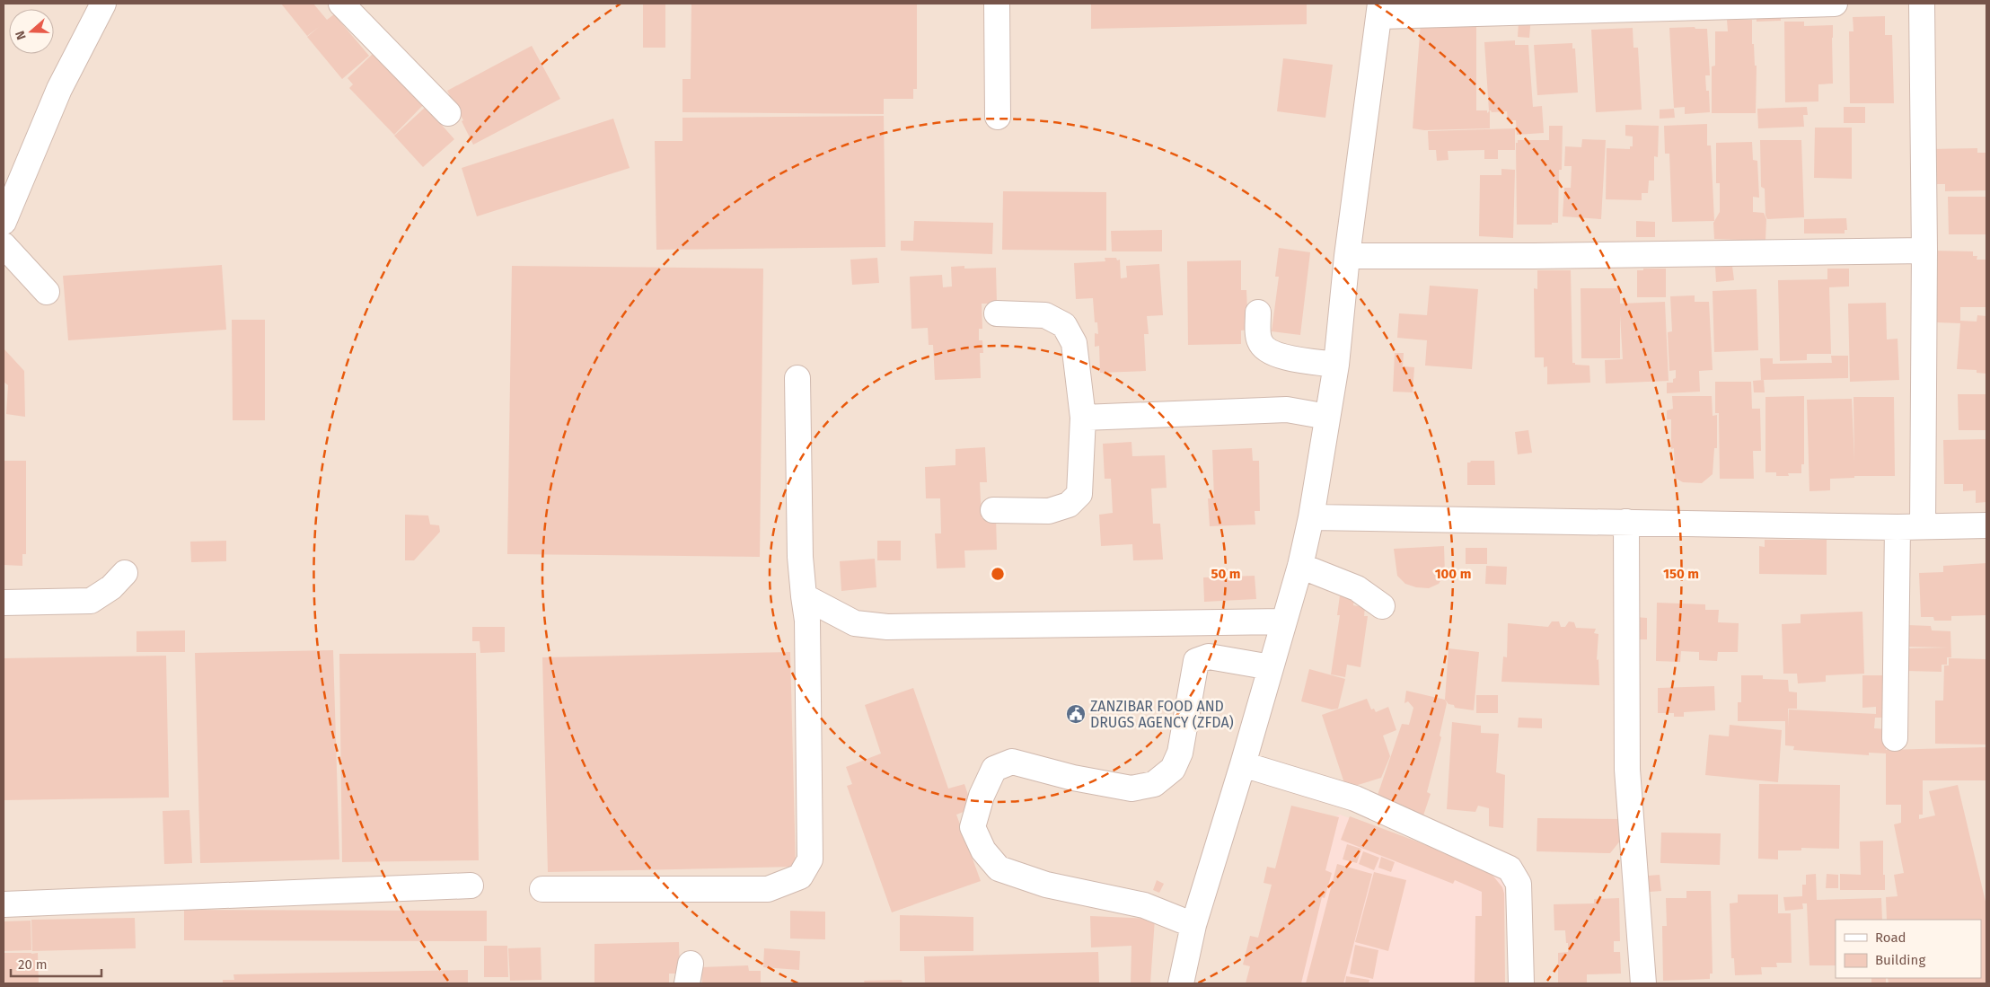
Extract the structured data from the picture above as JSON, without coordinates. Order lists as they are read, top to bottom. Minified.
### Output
{"places":{"public building":["ZANZIBAR FOOD AND DRUGS AGENCY (ZFDA)"]},"legend":["Road","Building"],"scale_bar":"20 m","north":"left","rings":["50 m","100 m","150 m"]}
